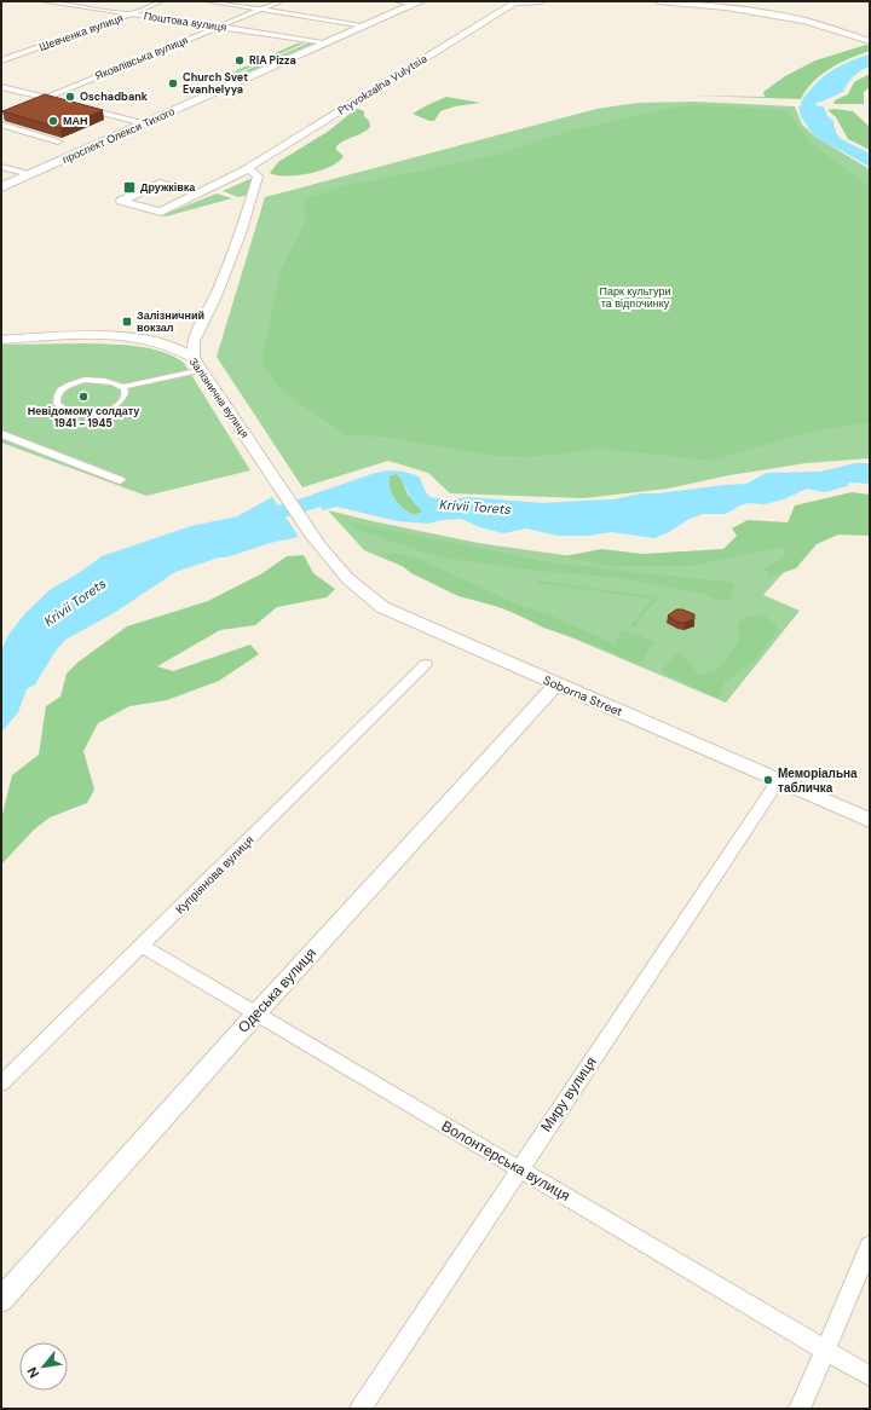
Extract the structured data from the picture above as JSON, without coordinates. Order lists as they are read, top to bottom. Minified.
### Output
{"streets":{"main road":["проспект Олекси Тихого"],"street":["Поштова вулиця","Шевченка вулиця","Яковлівська вулиця","Ptyvokzalna Vulytsia","Залізнична вулиця","Soborna Street","Купріянова вулиця","Одеська вулиця","Миру вулиця","Волонтерська вулиця"]},"crossings":[["Поштова вулиця","Шевченка вулиця"],["Поштова вулиця","Яковлівська вулиця"],["Поштова вулиця","проспект Олекси Тихого"],["Залізнична вулиця","Soborna Street"],["Soborna Street","Одеська вулиця"],["Soborna Street","Миру вулиця"],["Купріянова вулиця","Волонтерська вулиця"],["Одеська вулиця","Волонтерська вулиця"],["Миру вулиця","Волонтерська вулиця"]],"water":["Krivii Torets"],"parks":["Парк культури та відпочинку"],"places":{"other":["RIA Pizza","Church Svet Evanhelyya","Oschadbank","МАН","Невідомому солдату 1941 - 1945","Меморіальна табличка"],"transit":["Дружківка","Залізничний вокзал"]},"north":"bottom left"}
